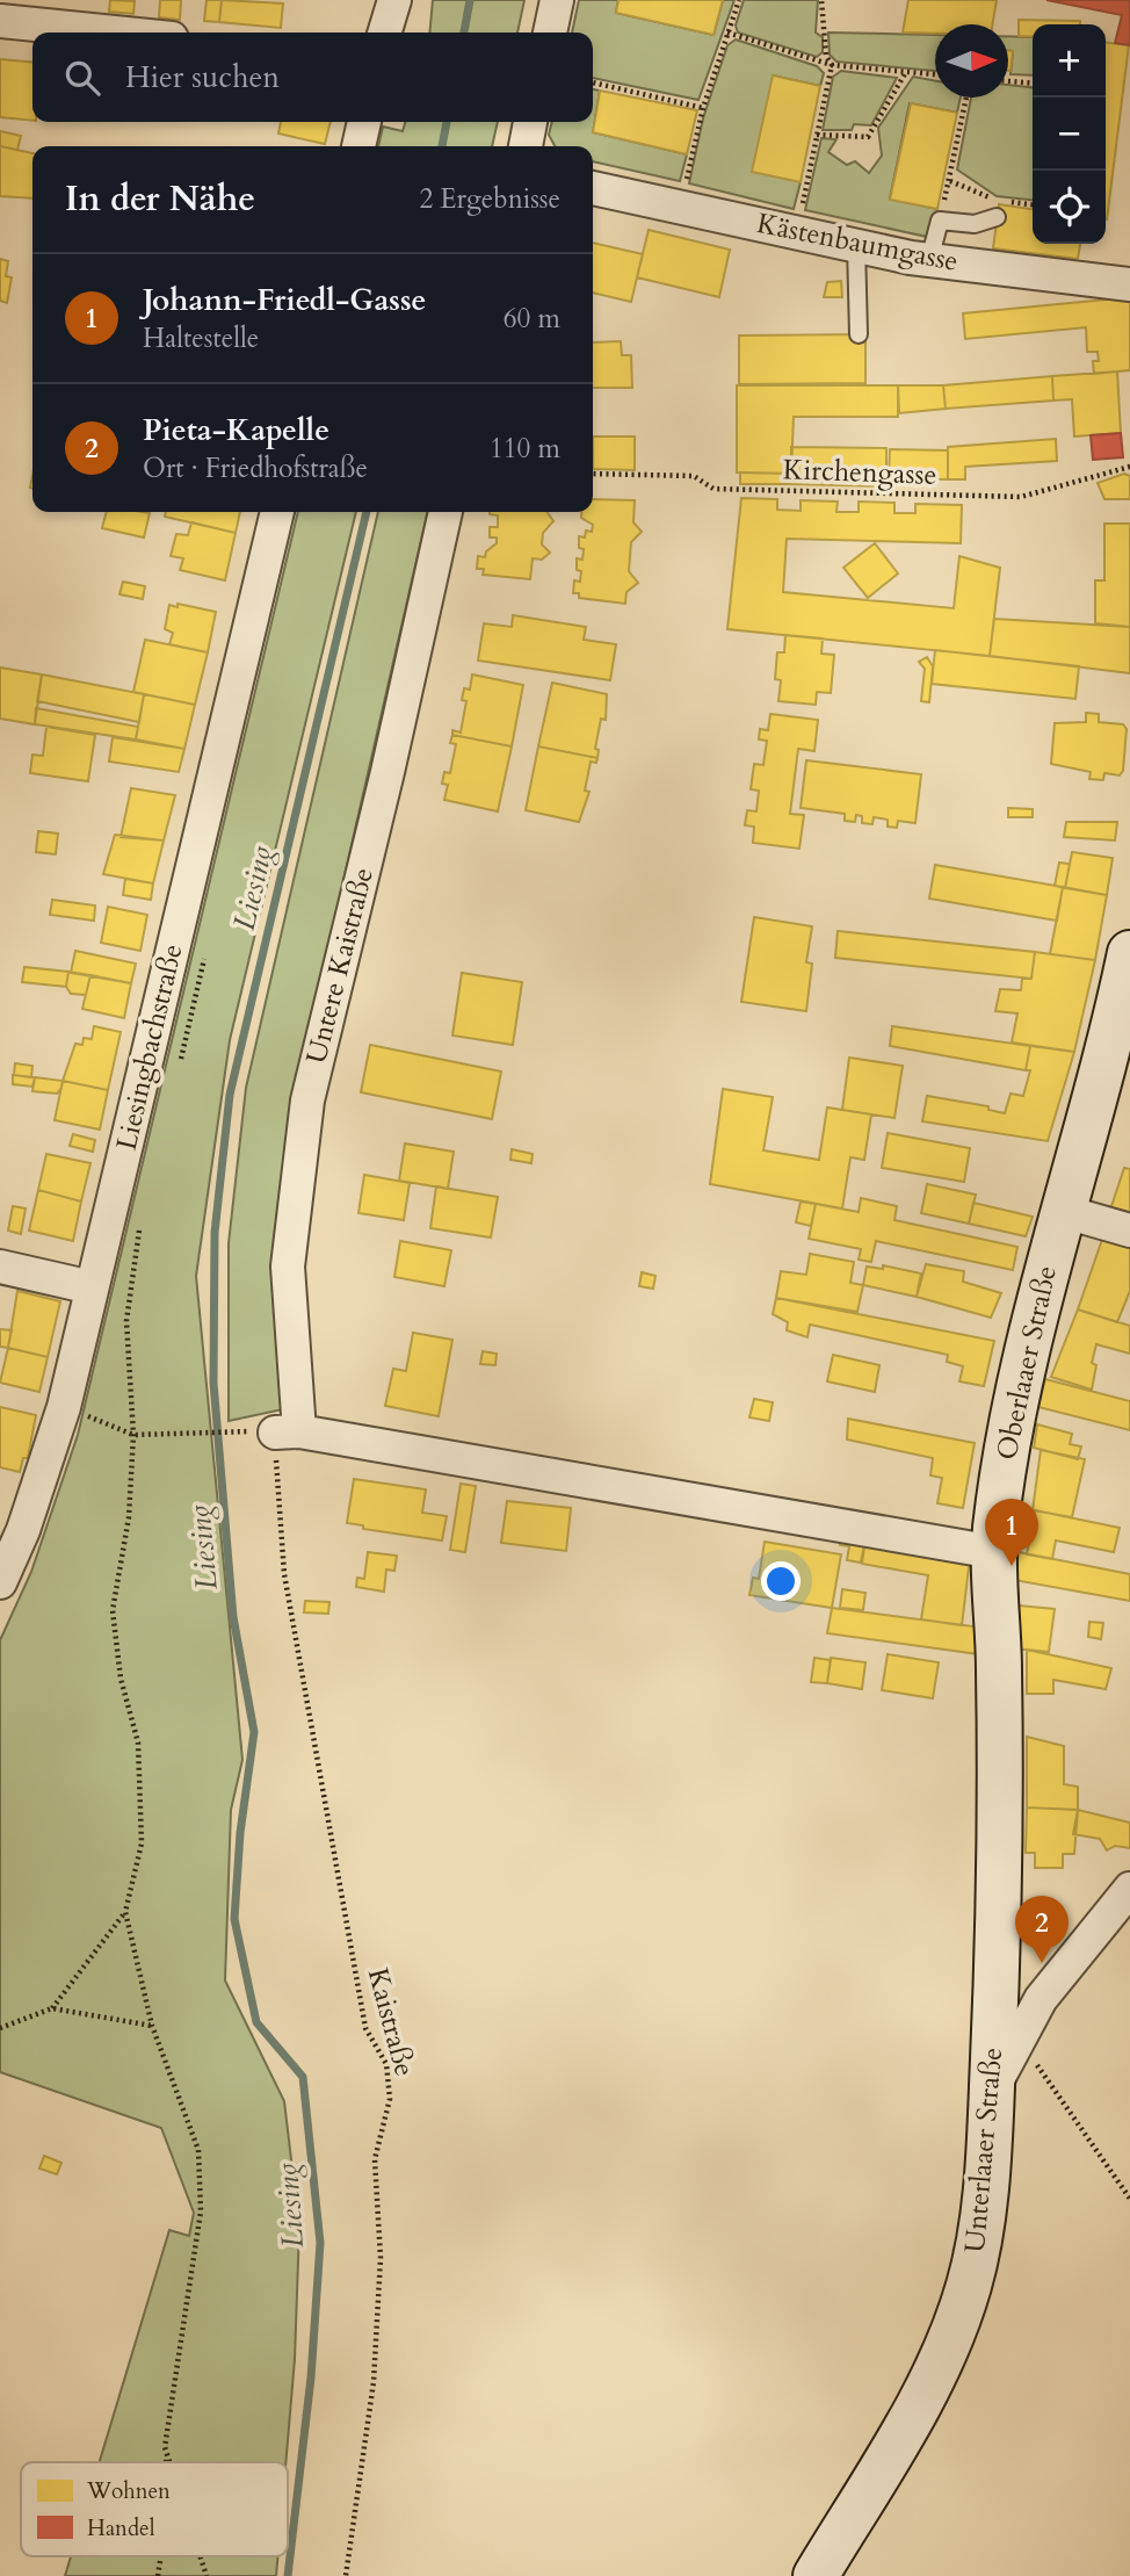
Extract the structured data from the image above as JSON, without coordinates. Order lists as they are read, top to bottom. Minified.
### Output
{"streets":{"main road":["Oberlaaer Straße","Unterlaaer Straße"],"street":["Kästenbaumgasse","Untere Kaistraße","Liesingbachstraße"],"path":["Kirchengasse","Kaistraße"]},"crossings":[["Untere Kaistraße","Kaistraße"],["Oberlaaer Straße","Unterlaaer Straße"]],"water":["Liesing"],"legend":["Wohnen","Handel"],"north":"right","page":{"map_buttons":["+","−"],"search":"Hier suchen","heading":["In der Nähe","2 Ergebnisse"],"list":[{"mark":"1","name":"Johann-Friedl-Gasse","note":"Haltestelle","value":"60 m"},{"mark":"2","name":"Pieta-Kapelle","note":"Ort · Friedhofstraße","value":"110 m"}],"pins":["1","2"]}}
